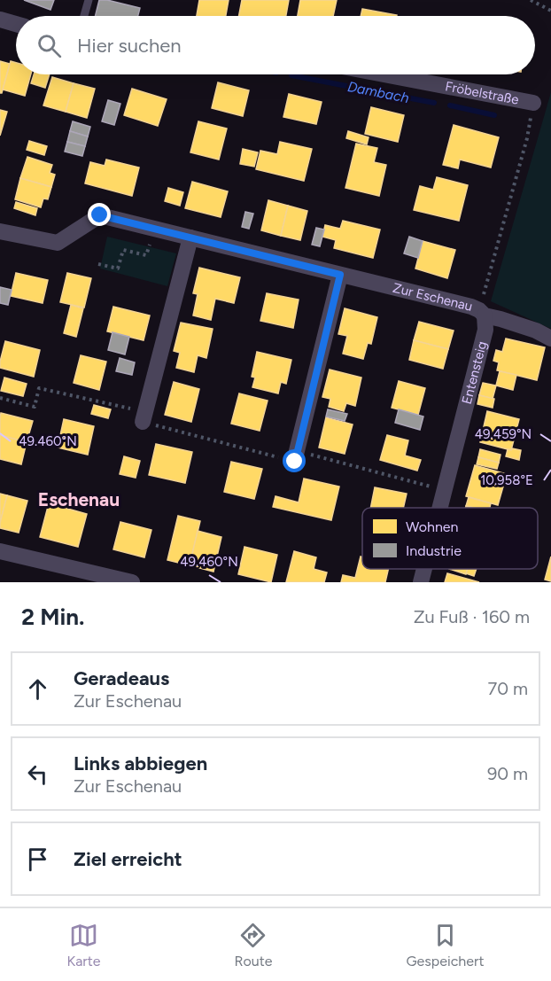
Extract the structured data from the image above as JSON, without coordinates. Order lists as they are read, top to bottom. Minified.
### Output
{"streets":{"street":["Fröbelstraße","Zur Eschenau","Entensteig"]},"crossings":[["Zur Eschenau","Entensteig"]],"districts":["Eschenau"],"water":["Dambach"],"legend":["Wohnen","Industrie"],"page":{"search":"Hier suchen","heading":["2 Min.","Zu Fuß · 160 m"],"list":[["Geradeaus","Zur Eschenau","70 m"],["Links abbiegen","Zur Eschenau","90 m"],"Ziel erreicht"],"nav":["Karte","Route","Gespeichert"]},"coordinates":["49.459°N","49.460°N","10.958°E"]}
